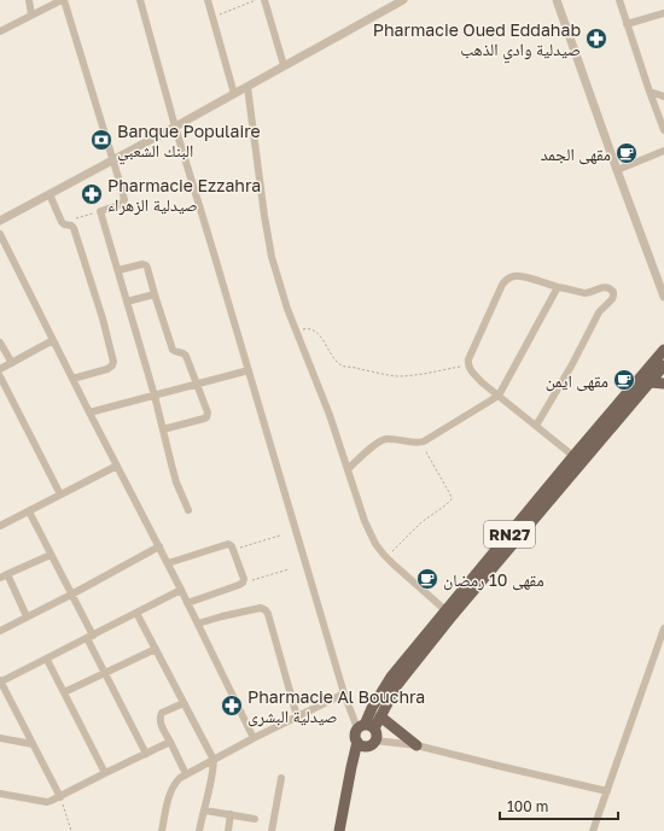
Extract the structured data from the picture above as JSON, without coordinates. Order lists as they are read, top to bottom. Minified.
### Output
{"streets":{"main road":["RN27"]},"places":{"pharmacy":["Pharmacie Oued Eddahab صيدلية وادي الذهب","Pharmacie Ezzahra صيدلية الزهراء","Pharmacie Al Bouchra صيدلية البشرى"],"bank":["Banque Populaire البنك الشعبي"],"cafe":["مقهى الجمد","مقهى ايمن","مقهى 10 رمضان"]},"scale_bar":"100 m"}
